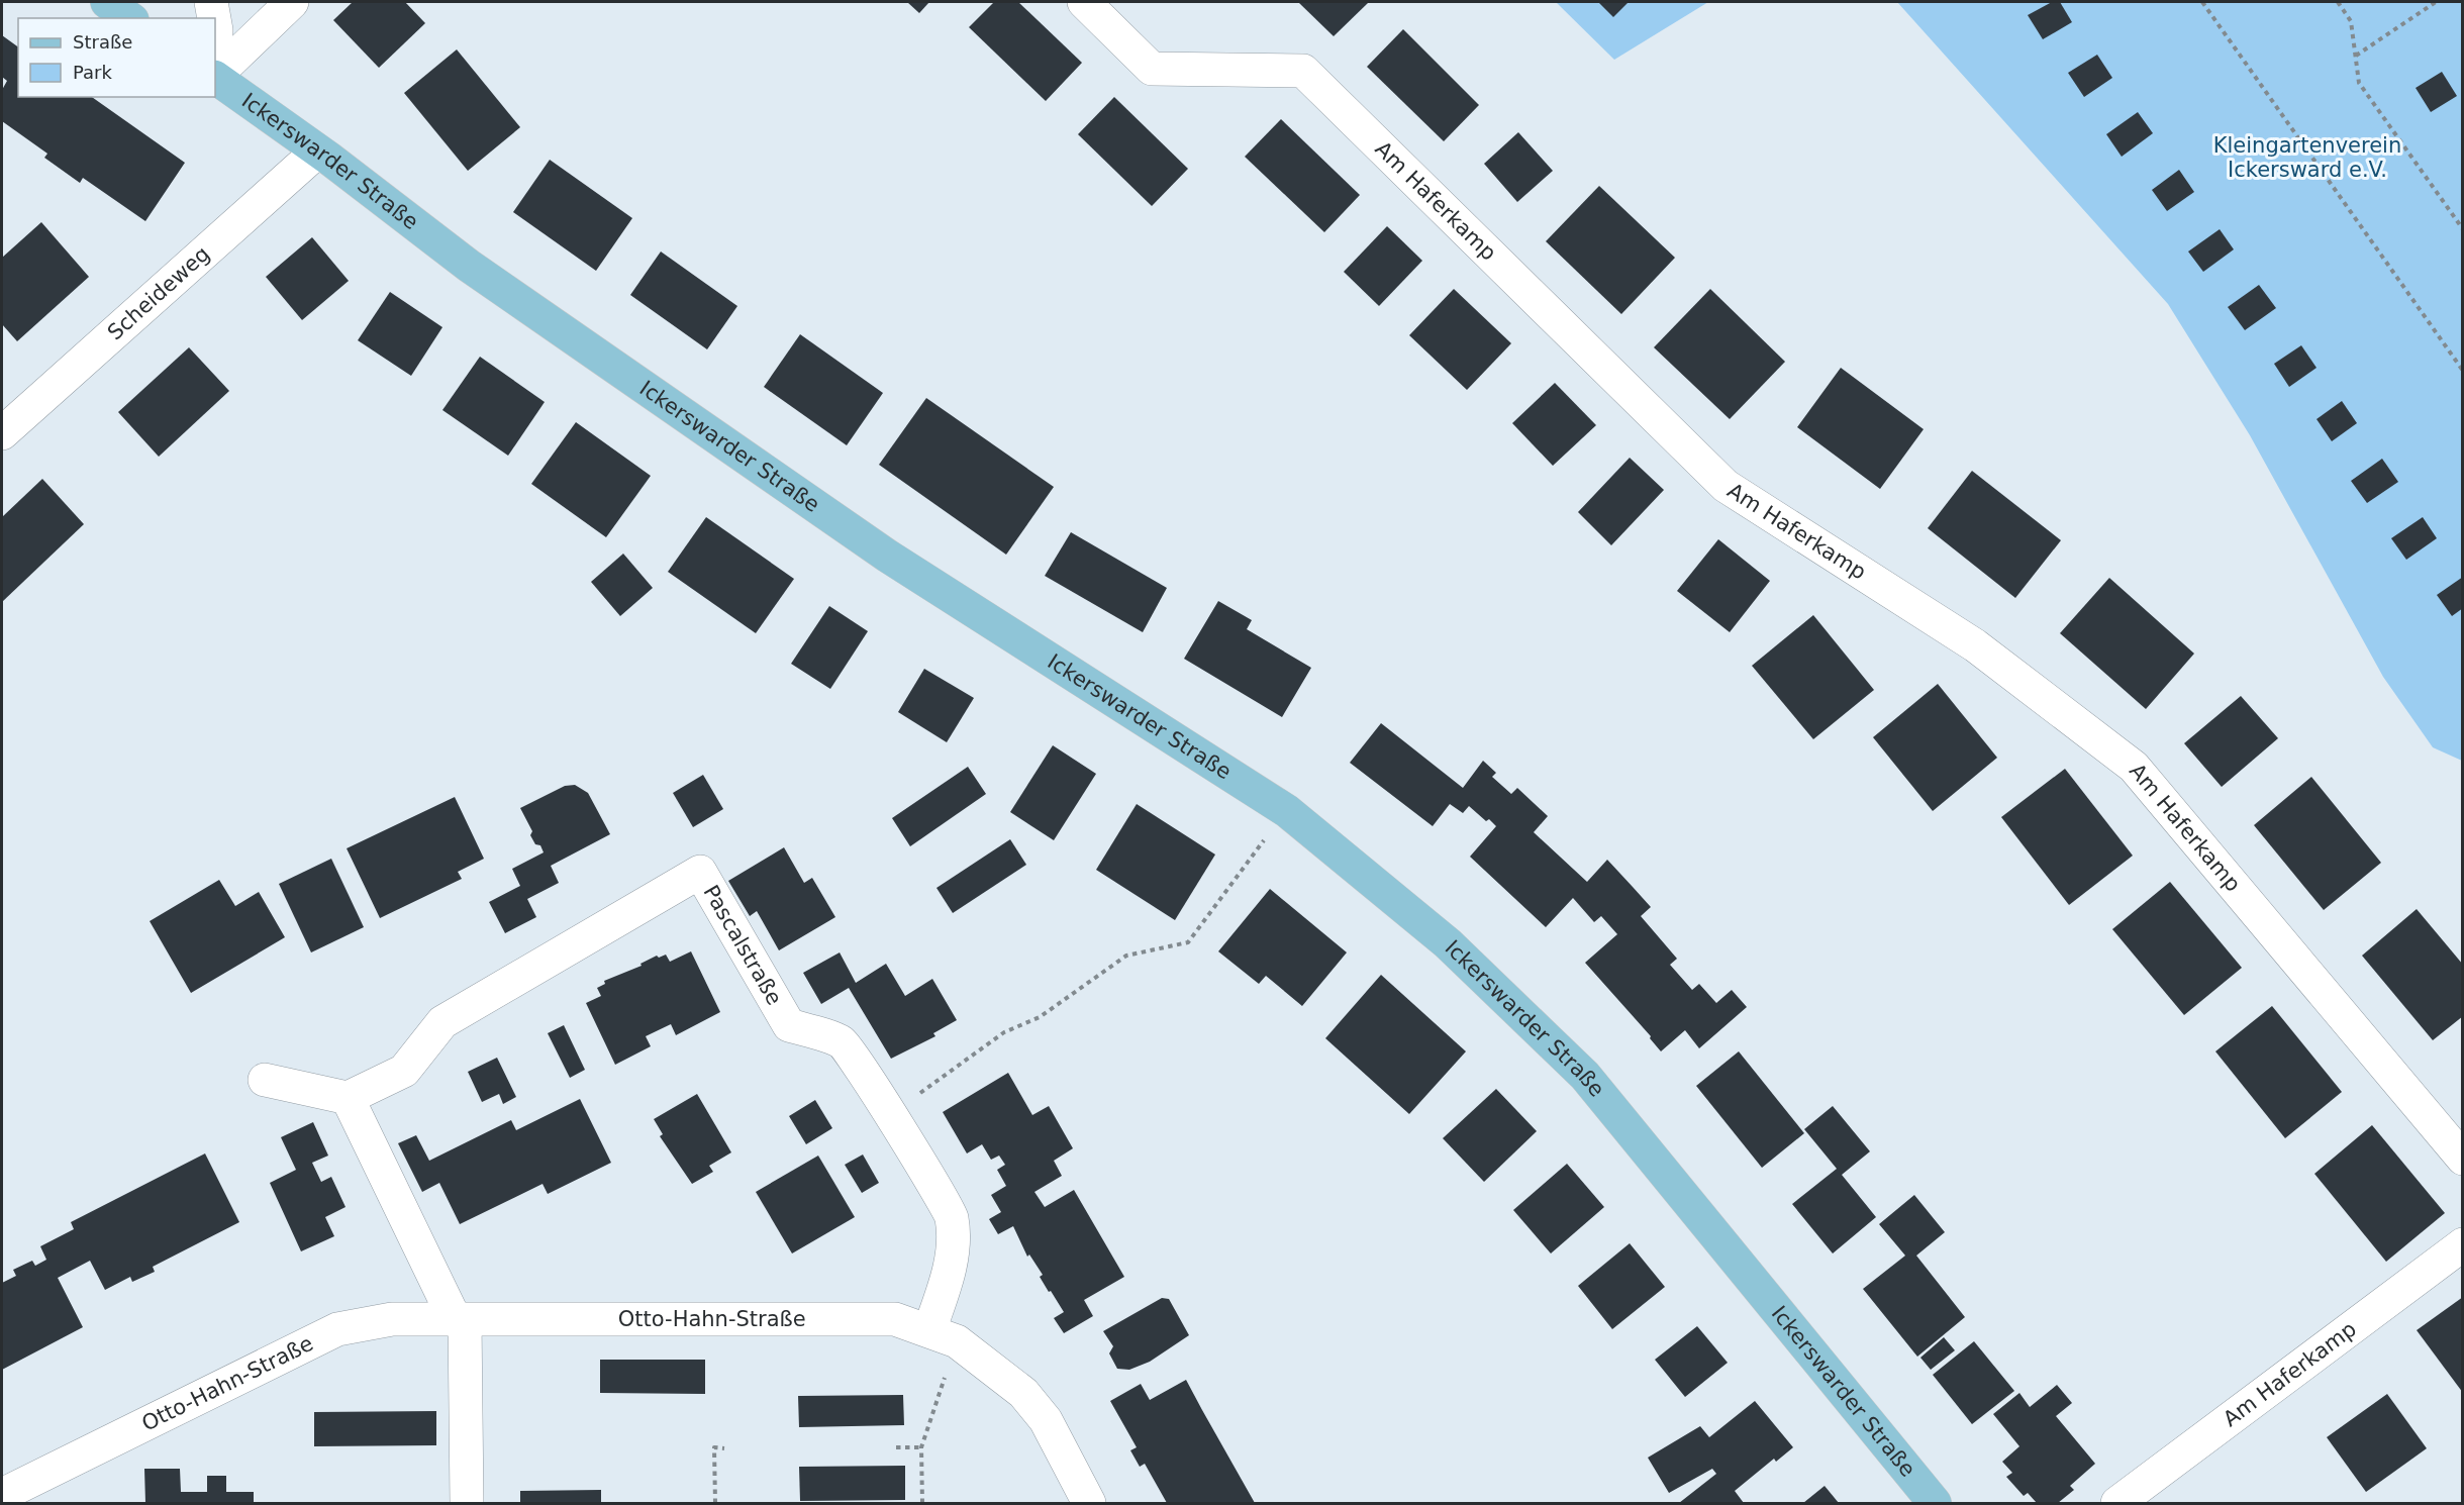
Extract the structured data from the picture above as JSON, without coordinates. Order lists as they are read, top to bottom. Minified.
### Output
{"streets":{"main road":["Ickerswarder Straße"],"street":["Am Haferkamp","Scheideweg","Pascalstraße","Otto-Hahn-Straße"]},"crossings":[["Ickerswarder Straße","Scheideweg"],["Pascalstraße","Otto-Hahn-Straße"]],"parks":["Kleingartenverein Ickersward e.V."],"legend":["Straße","Park"]}
